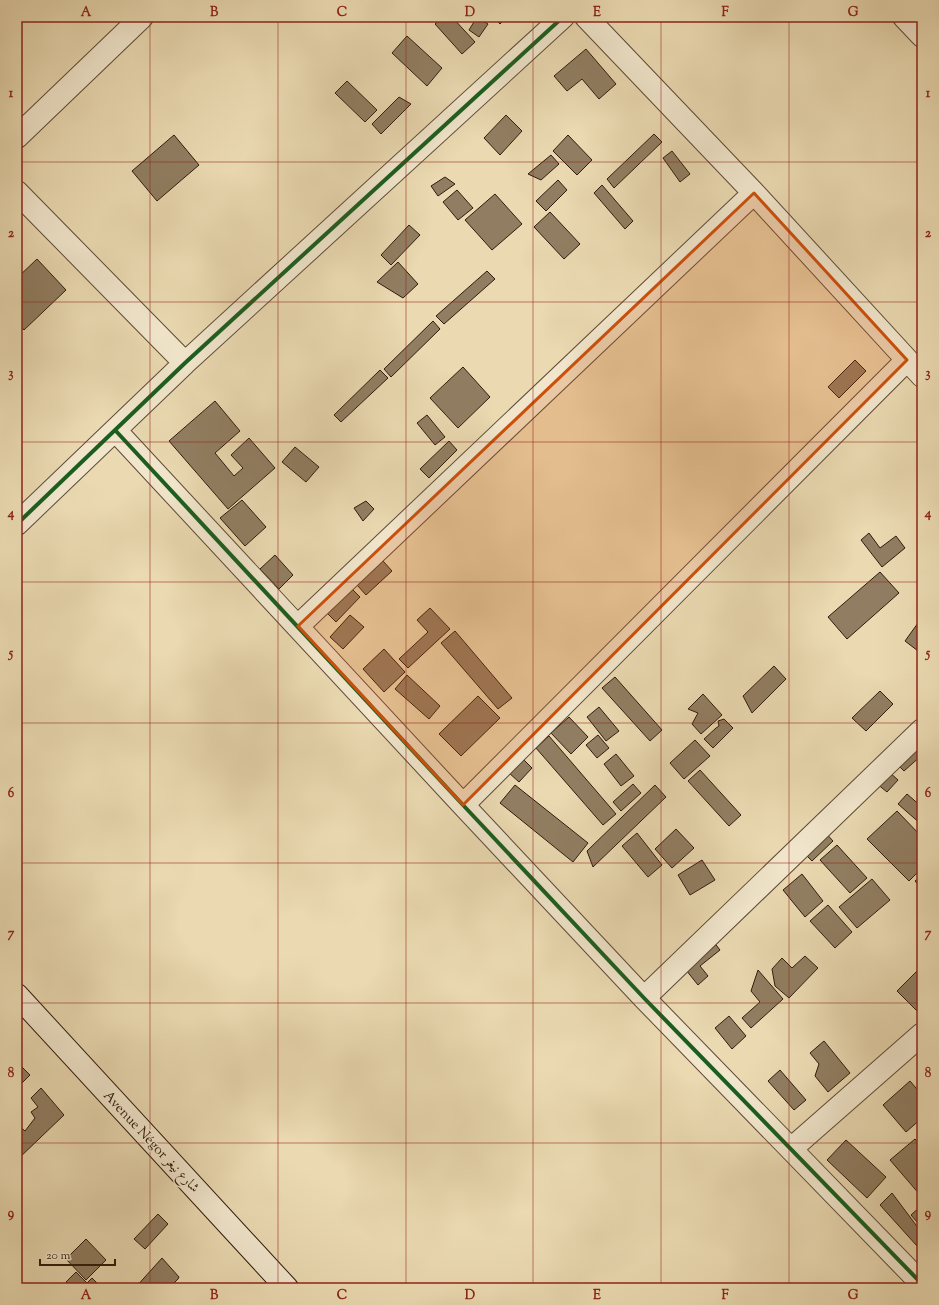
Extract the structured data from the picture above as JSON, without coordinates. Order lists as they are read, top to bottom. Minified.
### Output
{"streets":{"street":["Avenue Négor شارع نيغر"]},"scale_bar":"20 m","grid":{"columns":["A","B","C","D","E","F","G"],"rows":["1","2","3","4","5","6","7","8","9"]}}
